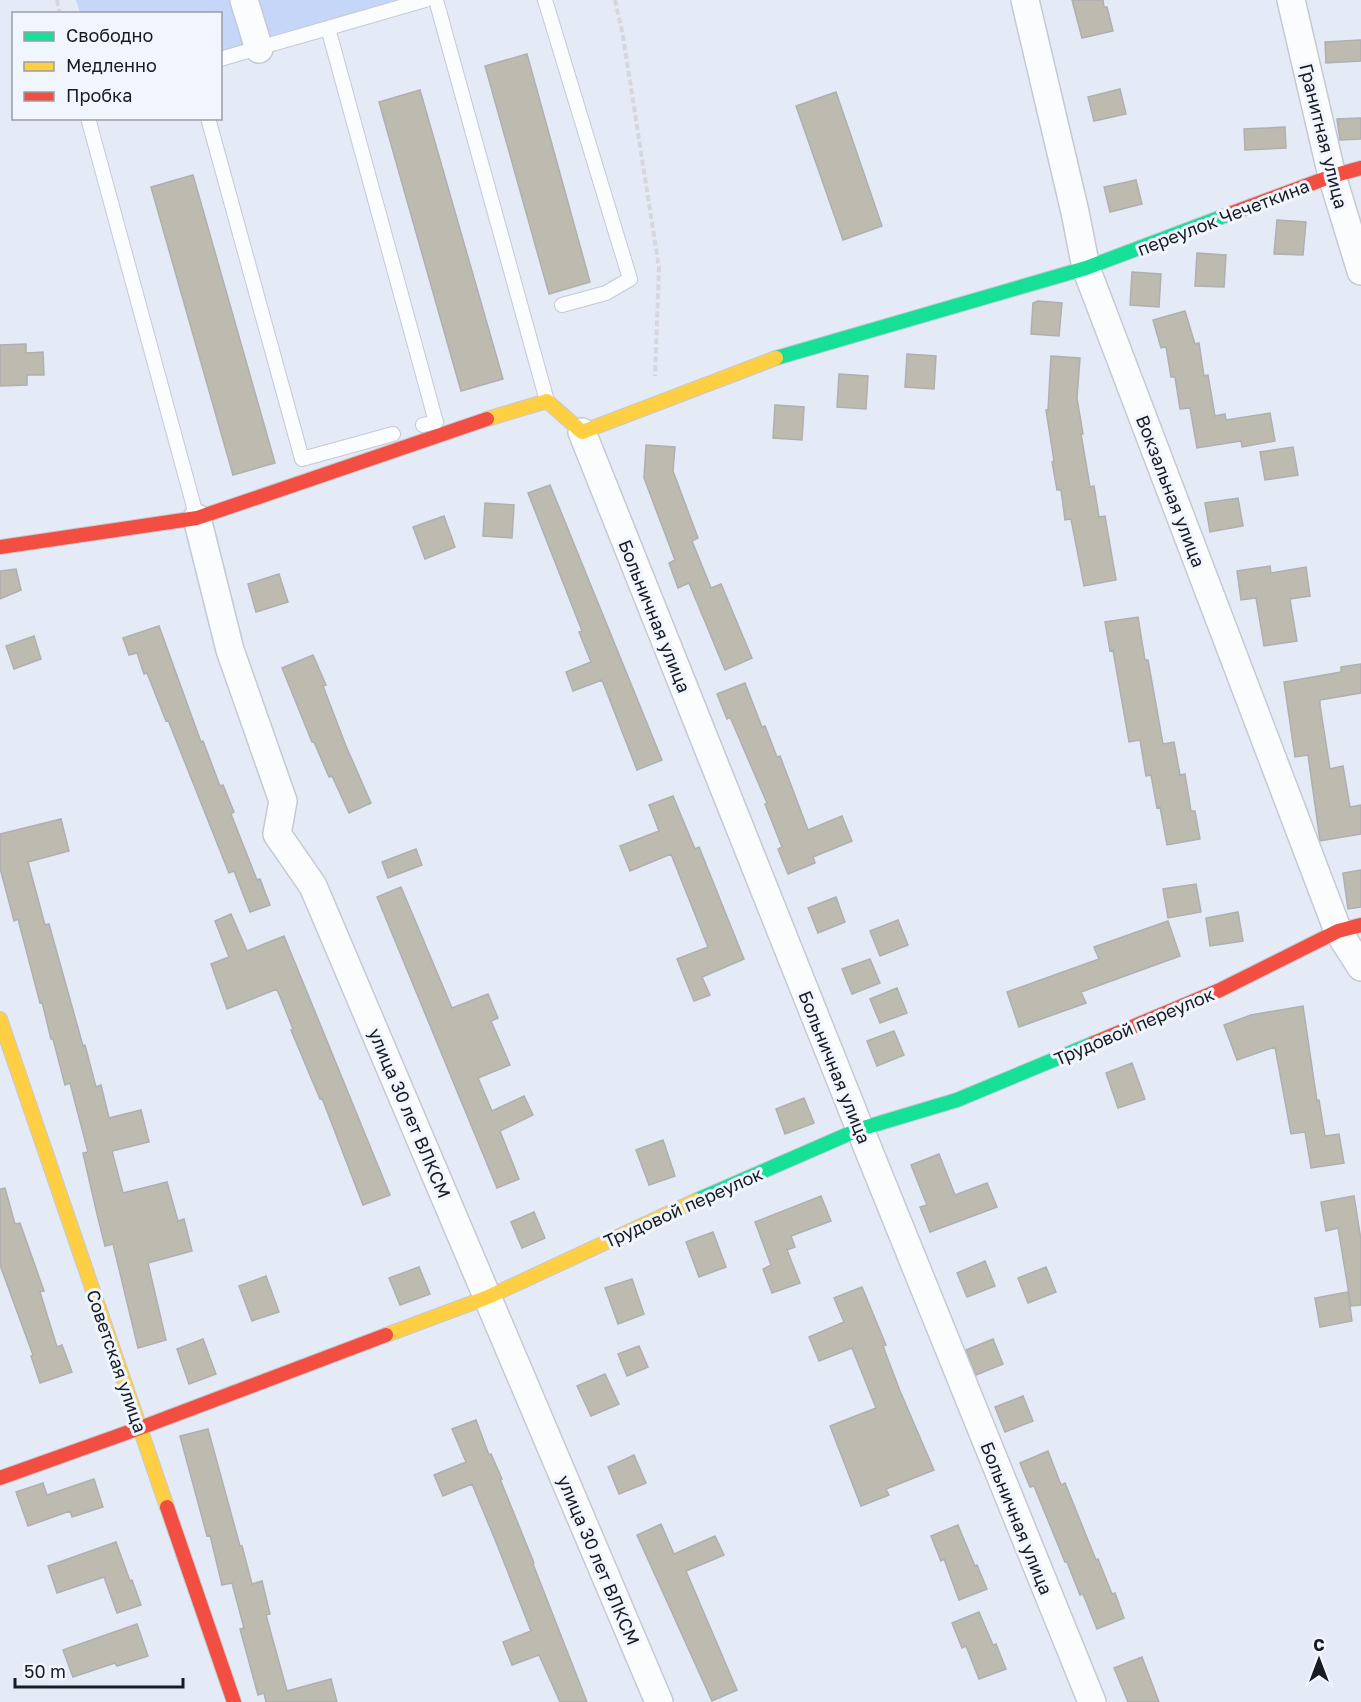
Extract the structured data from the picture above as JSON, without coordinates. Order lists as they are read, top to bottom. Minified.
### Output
{"streets":{"street":["Гранитная улица","переулок Чечеткина","Вокзальная улица","Больничная улица","Трудовой переулок","улица 30 лет ВЛКСМ","Советская улица"]},"crossings":[["Гранитная улица","переулок Чечеткина"],["переулок Чечеткина","Вокзальная улица"],["переулок Чечеткина","Больничная улица"],["Вокзальная улица","Трудовой переулок"],["Больничная улица","Трудовой переулок"],["Трудовой переулок","улица 30 лет ВЛКСМ"],["Трудовой переулок","Советская улица"]],"legend":["Свободно","Медленно","Пробка"],"scale_bar":"50 m","north":"top"}
